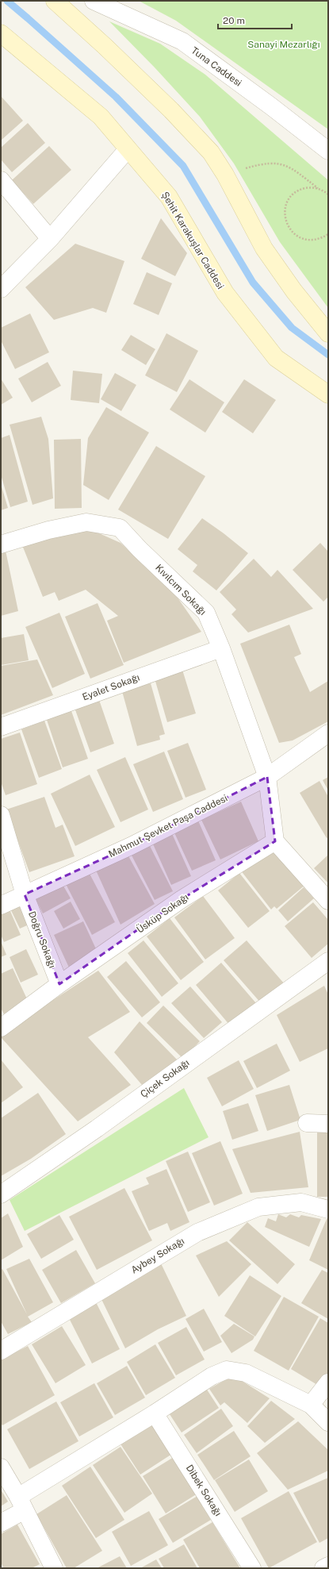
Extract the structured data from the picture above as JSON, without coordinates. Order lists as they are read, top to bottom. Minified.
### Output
{"streets":{"main road":["Şehit Karakuşlar Caddesi"],"street":["Tuna Caddesi","Kıvılcım Sokağı","Eyalet Sokağı","Mahmut Şevket Paşa Caddesi","Üsküp Sokağı","Doğru Sokağı","Çiçek Sokağı","Aybey Sokağı","Dibek Sokağı"]},"crossings":[["Kıvılcım Sokağı","Eyalet Sokağı"],["Kıvılcım Sokağı","Mahmut Şevket Paşa Caddesi"],["Mahmut Şevket Paşa Caddesi","Doğru Sokağı"],["Üsküp Sokağı","Doğru Sokağı"]],"parks":["Sanayi Mezarlığı"],"scale_bar":"20 m"}
